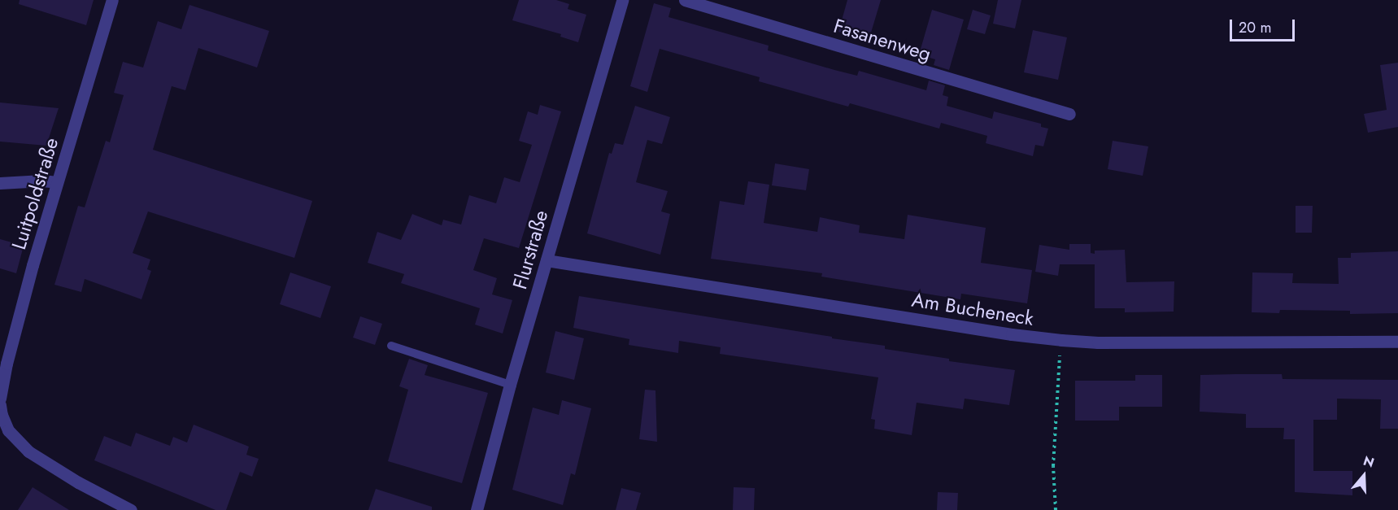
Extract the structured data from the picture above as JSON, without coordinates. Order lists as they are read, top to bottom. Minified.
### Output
{"streets":{"street":["Fasanenweg","Luitpoldstraße","Flurstraße","Am Bucheneck"]},"crossings":[["Flurstraße","Am Bucheneck"]],"scale_bar":"20 m","north":"top"}
